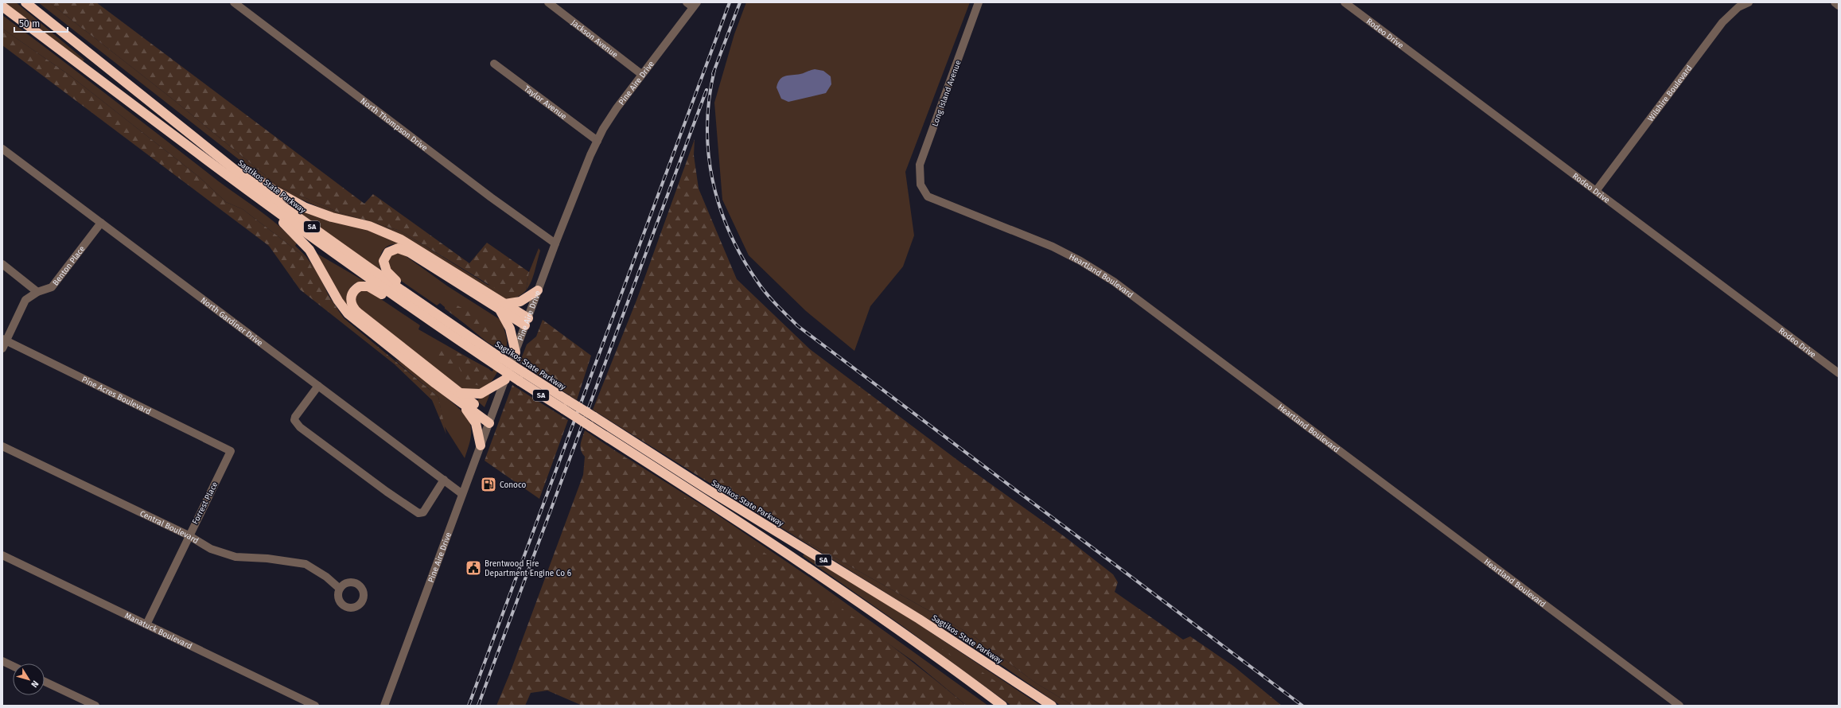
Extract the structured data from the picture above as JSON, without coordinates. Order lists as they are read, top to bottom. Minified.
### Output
{"streets":{"highway":["Sagtikos State Parkway","SA"],"street":["Rodeo Drive","Jackson Avenue","Pine Aire Drive","Long Island Avenue","Wilshire Boulevard","Taylor Avenue","North Thompson Drive","Benton Place","Heartland Boulevard","North Gardiner Drive","Pine Acres Boulevard","Forrest Place","Central Boulevard","Manatuck Boulevard"]},"crossings":[["Rodeo Drive","Wilshire Boulevard"],["Jackson Avenue","Pine Aire Drive"],["Pine Aire Drive","Taylor Avenue"],["Pine Aire Drive","North Thompson Drive"],["Pine Aire Drive","North Gardiner Drive"],["Long Island Avenue","Heartland Boulevard"],["Benton Place","North Gardiner Drive"],["Benton Place","Pine Acres Boulevard"],["Pine Acres Boulevard","Forrest Place"],["Forrest Place","Central Boulevard"],["Forrest Place","Manatuck Boulevard"]],"places":{"fuel station":["Conoco"],"public building":["Brentwood Fire Department Engine Co 6"]},"scale_bar":"50 m","north":"bottom right"}
